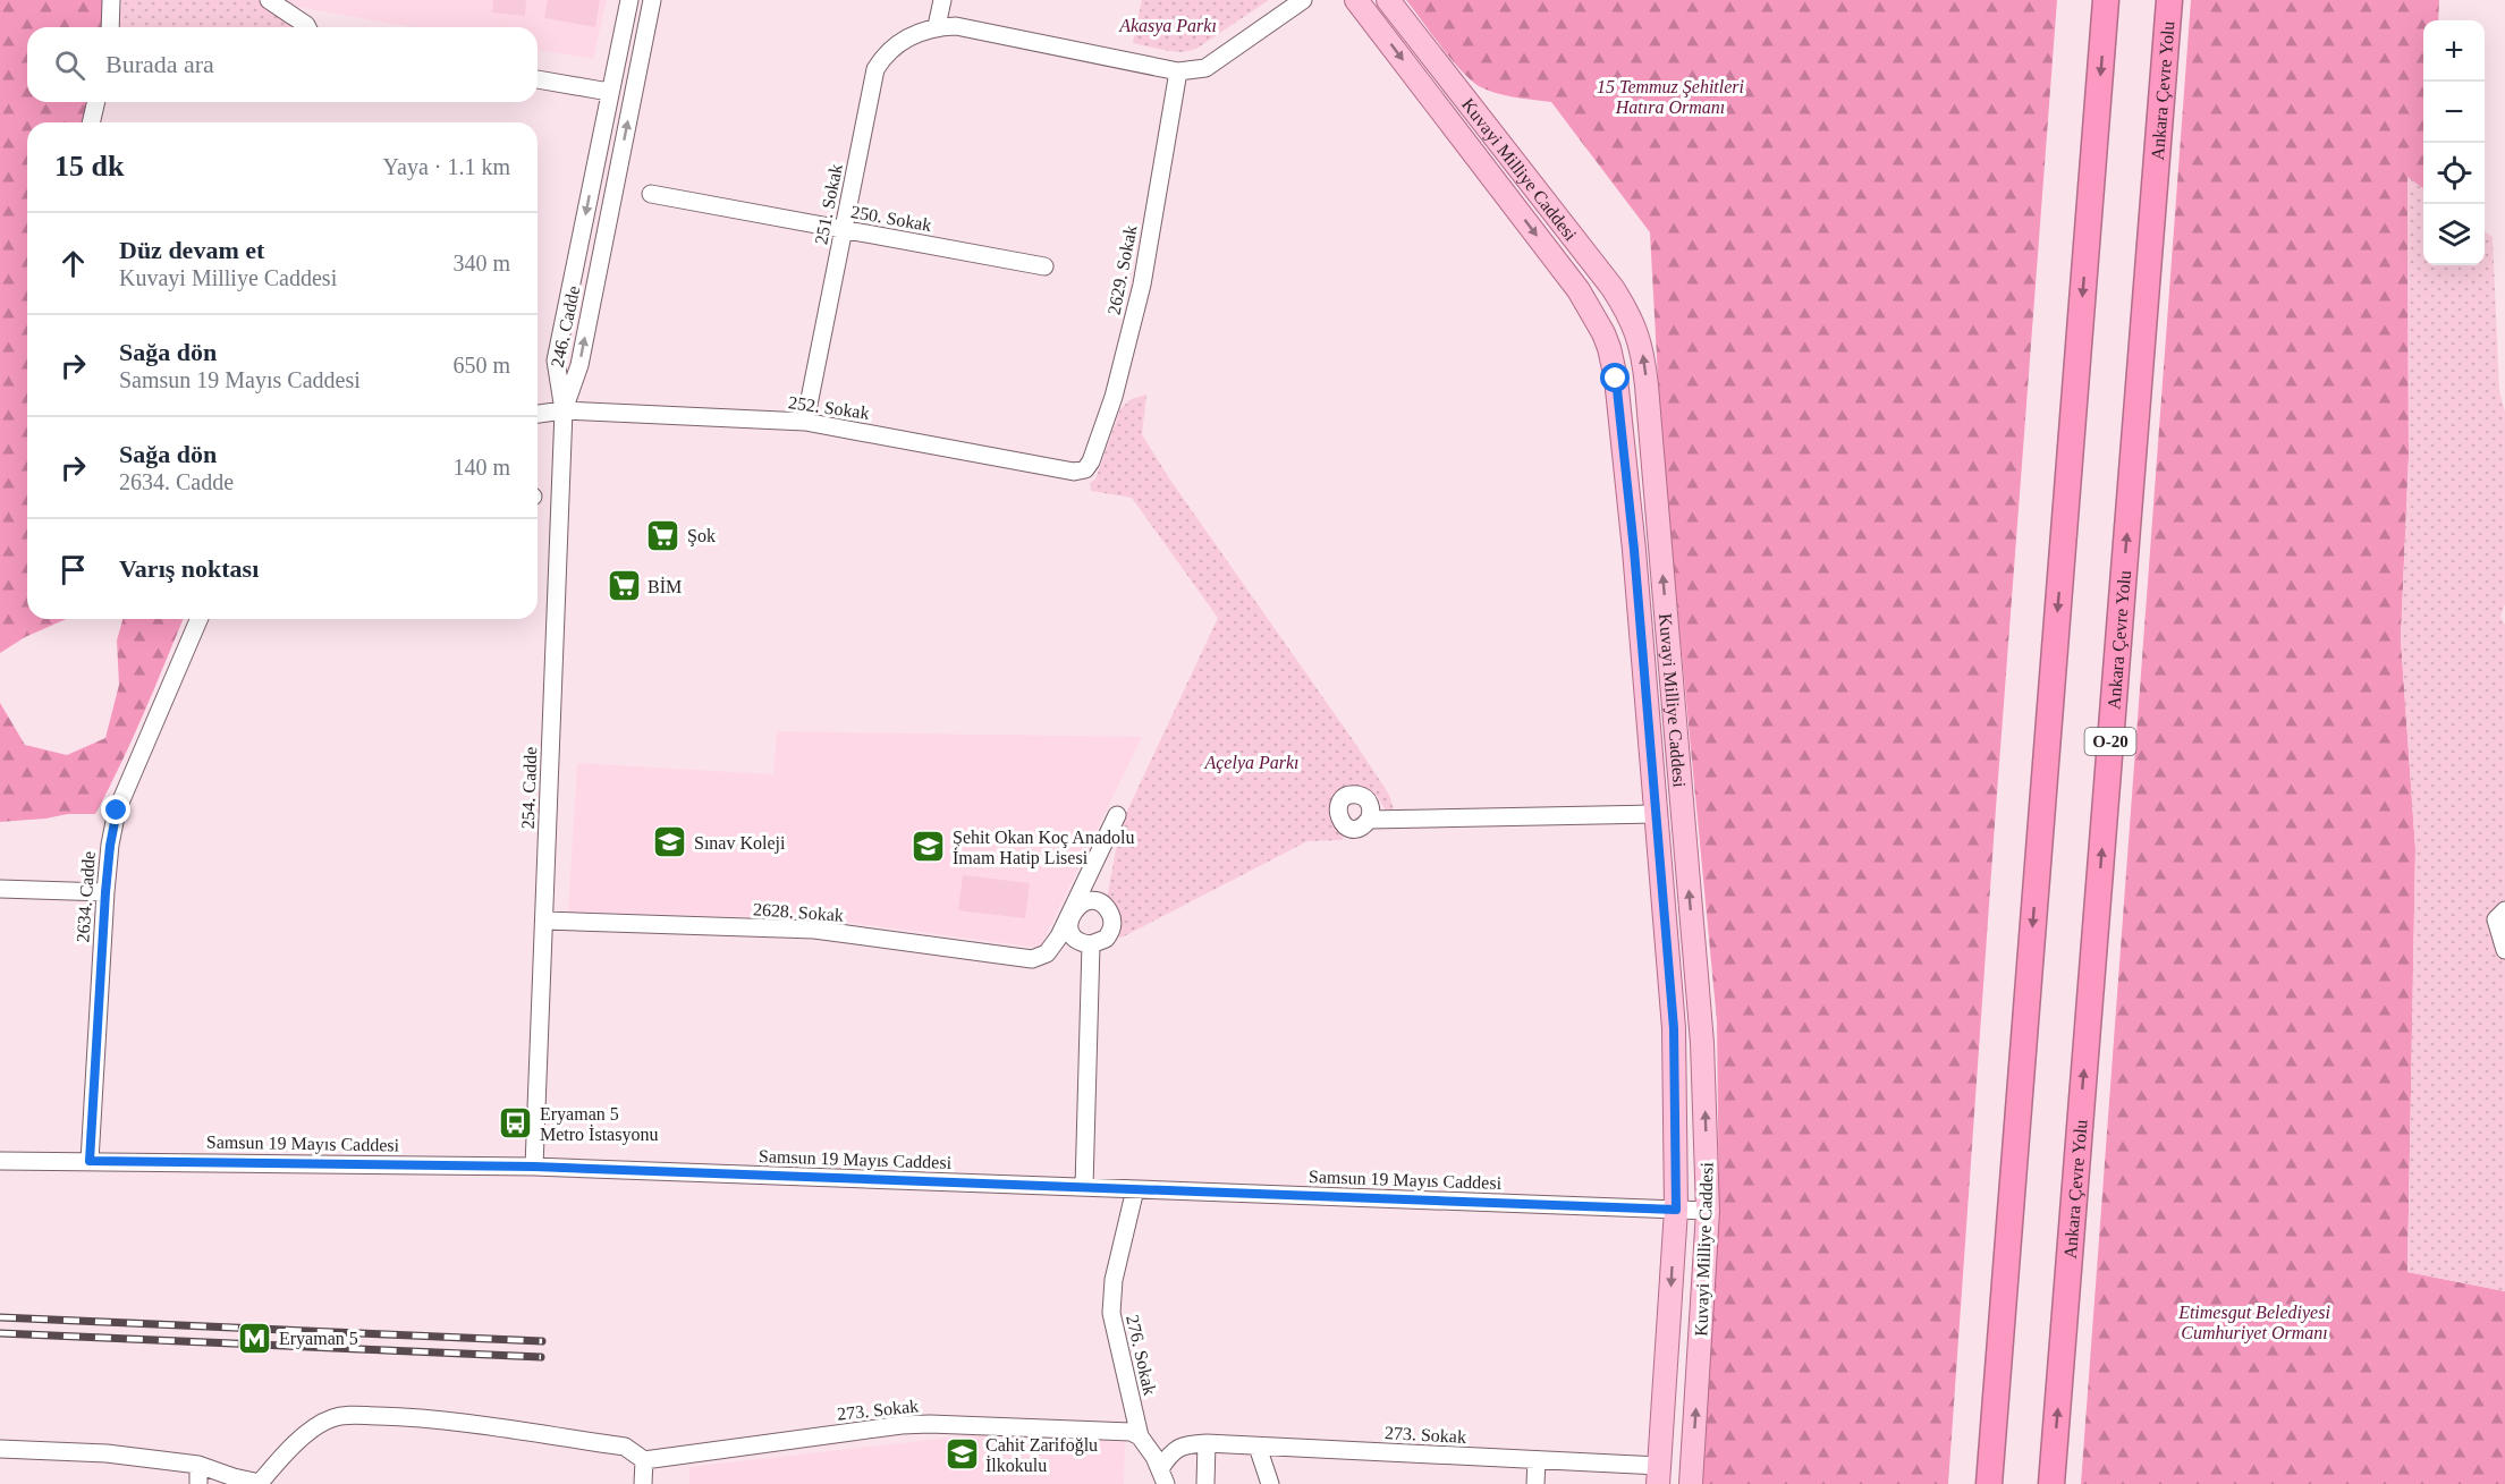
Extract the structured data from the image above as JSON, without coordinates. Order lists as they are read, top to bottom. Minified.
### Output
{"streets":{"highway":["Ankara Çevre Yolu","O-20"],"main road":["Kuvayi Milliye Caddesi"],"street":["251. Sokak","250. Sokak","2629. Sokak","246. Cadde","252. Sokak","254. Cadde","2634. Cadde","2628. Sokak","Samsun 19 Mayıs Caddesi","276. Sokak","273. Sokak"]},"crossings":[["Kuvayi Milliye Caddesi","Samsun 19 Mayıs Caddesi"],["Kuvayi Milliye Caddesi","273. Sokak"],["251. Sokak","250. Sokak"],["251. Sokak","252. Sokak"],["2629. Sokak","252. Sokak"],["246. Cadde","252. Sokak"],["246. Cadde","254. Cadde"],["252. Sokak","254. Cadde"],["254. Cadde","2628. Sokak"],["254. Cadde","Samsun 19 Mayıs Caddesi"],["2634. Cadde","Samsun 19 Mayıs Caddesi"],["Samsun 19 Mayıs Caddesi","276. Sokak"],["276. Sokak","273. Sokak"]],"parks":["Akasya Parkı","15 Temmuz Şehitleri Hatıra Ormanı","Açelya Parkı","Etimesgut Belediyesi Cumhuriyet Ormanı"],"places":{"supermarket":["Şok","BİM"],"school or university":["Sınav Koleji","Şehit Okan Koç Anadolu İmam Hatip Lisesi","Cahit Zarifoğlu İlkokulu"],"bus stop":["Eryaman 5 Metro İstasyonu"],"metro station":["Eryaman 5"]},"page":{"map_buttons":["+","−"],"search":"Burada ara","heading":["15 dk","Yaya · 1.1 km"],"list":[["Düz devam et","Kuvayi Milliye Caddesi","340 m"],["Sağa dön","Samsun 19 Mayıs Caddesi","650 m"],["Sağa dön","2634. Cadde","140 m"],"Varış noktası"]}}
